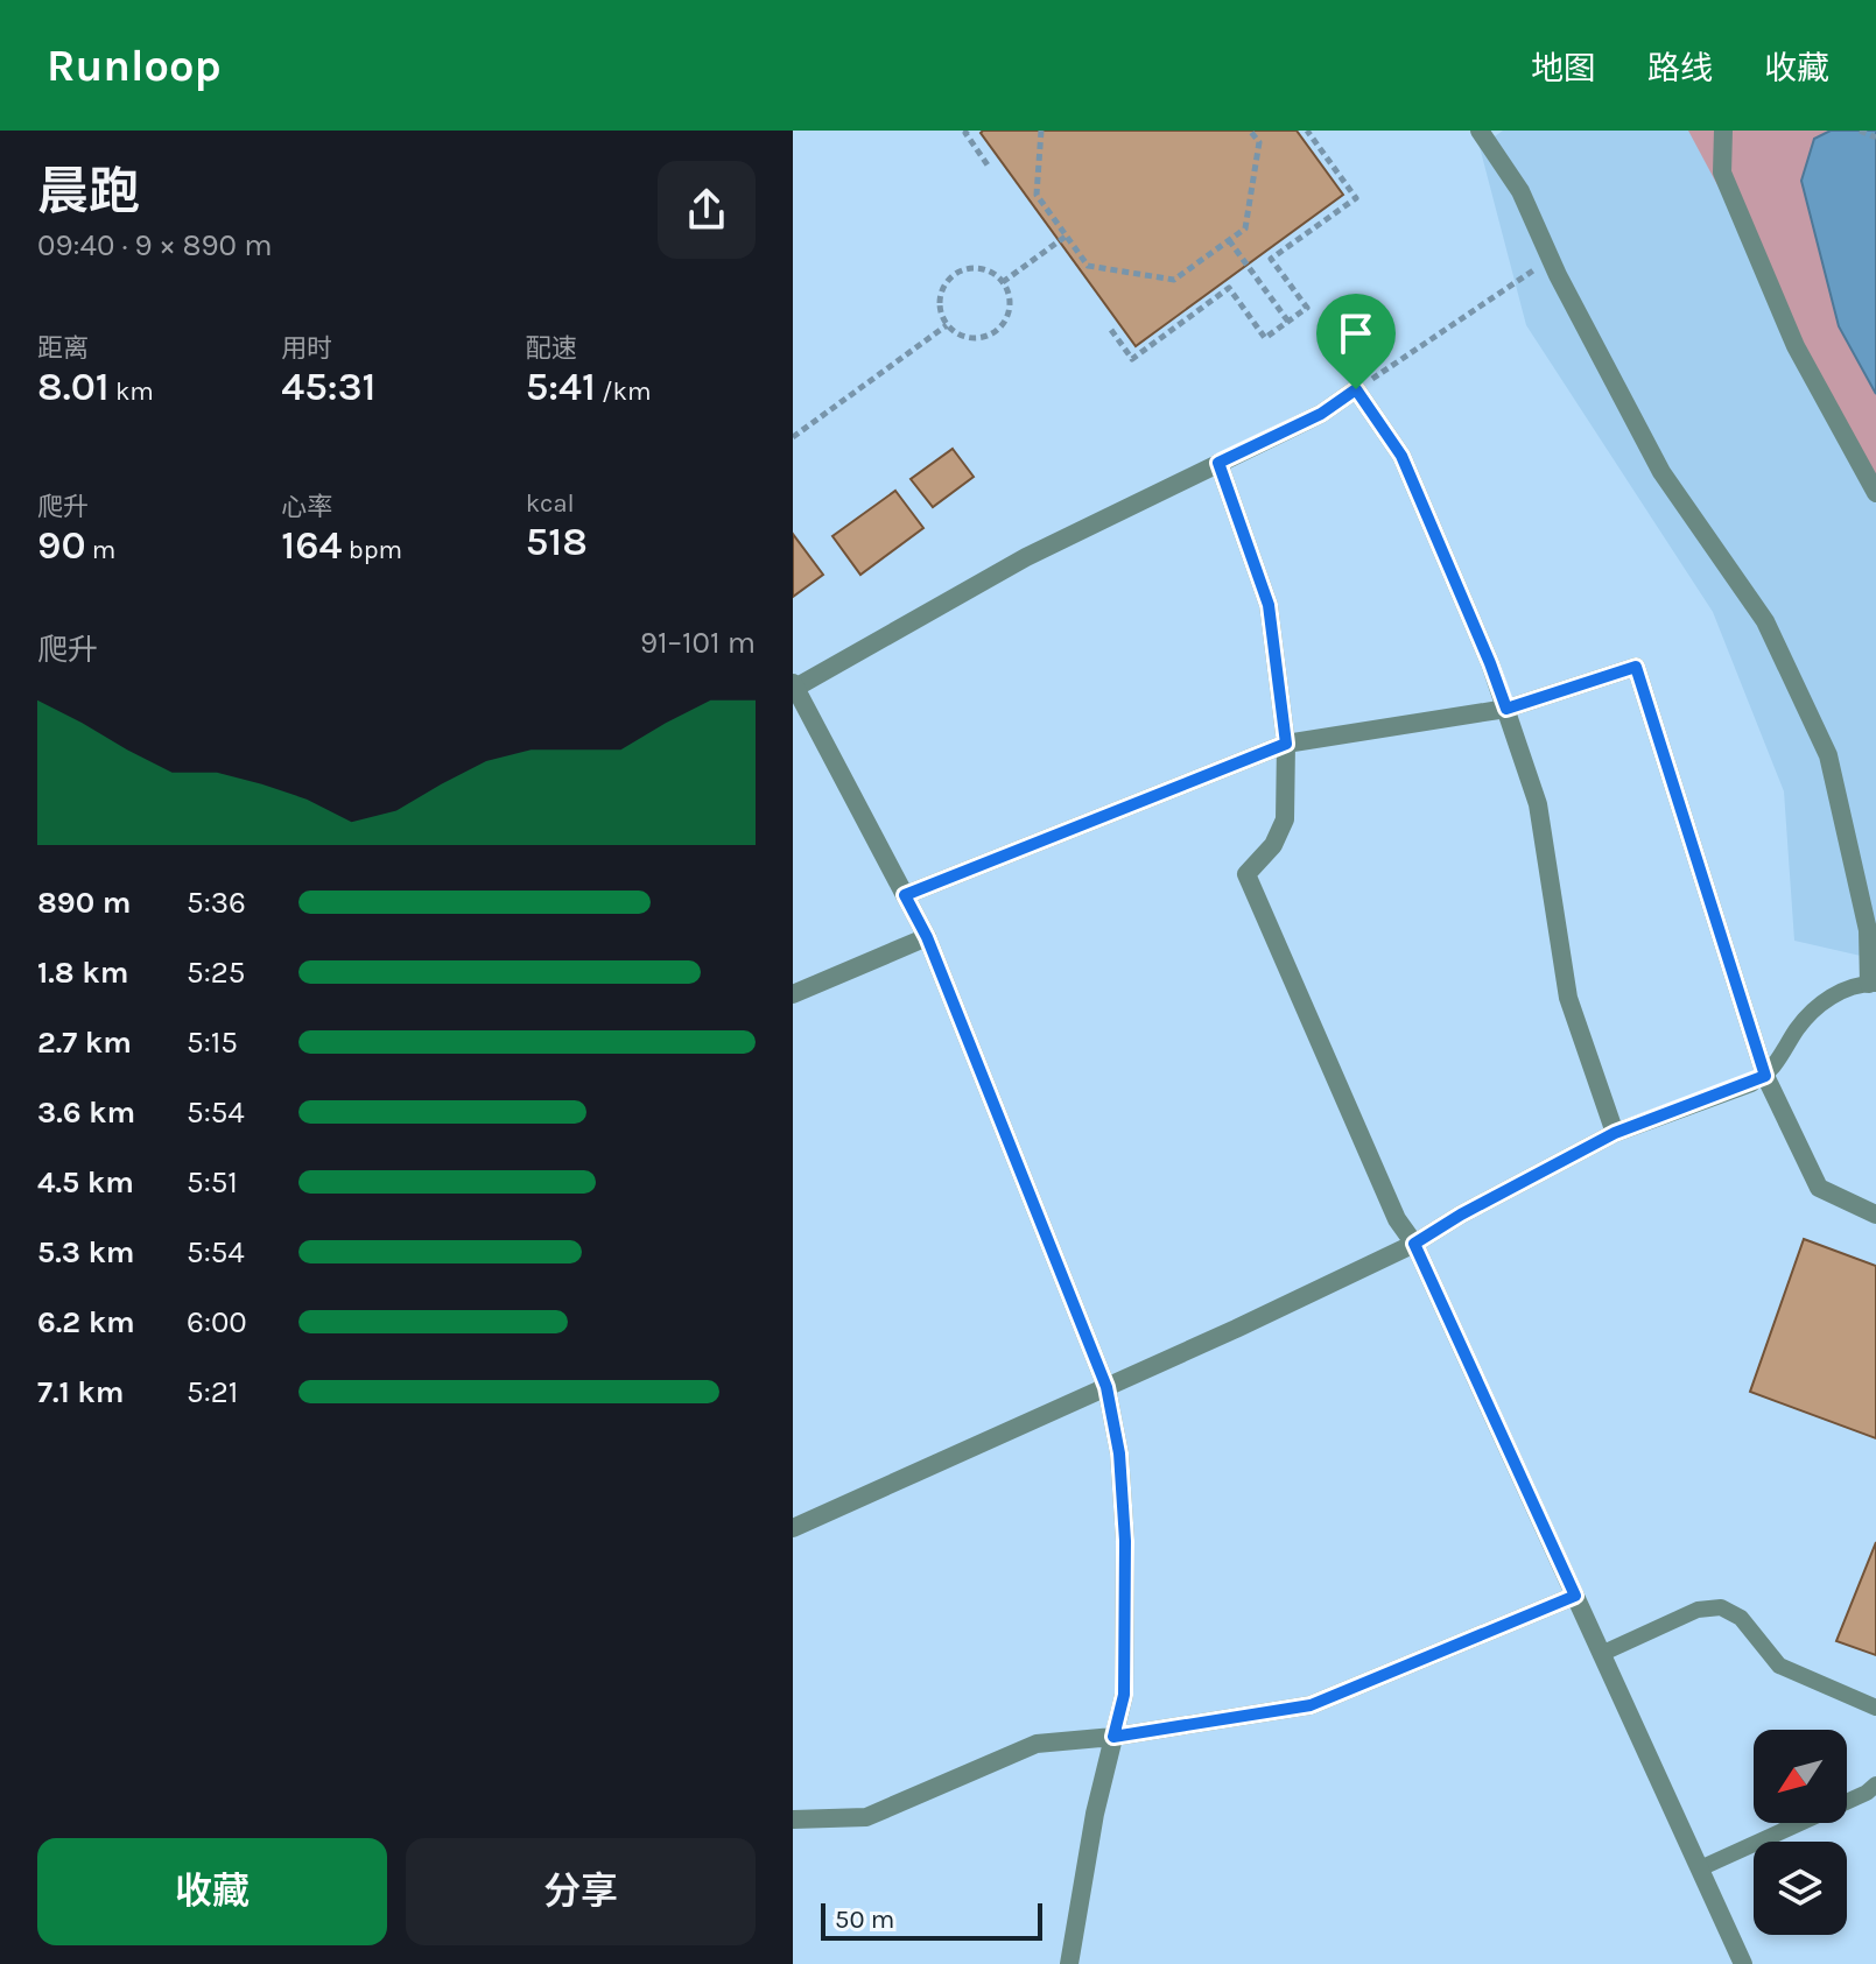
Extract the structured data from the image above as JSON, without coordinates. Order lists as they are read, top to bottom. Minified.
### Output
{"scale_bar":"50 m","north":"bottom left","page":{"header":"Runloop","nav":["地图","路线","收藏"],"heading":["晨跑","09:40 · 9 × 890 m"],"stats":[["距离","8.01 km"],["用时","45:31"],["配速","5:41 /km"],["爬升","90 m"],["心率","164 bpm"],["kcal","518"]],"chart":["爬升","91–101 m"],"list":[{"name":"890 m","note":"5:36"},{"name":"1.8 km","note":"5:25"},{"name":"2.7 km","note":"5:15"},{"name":"3.6 km","note":"5:54"},{"name":"4.5 km","note":"5:51"},{"name":"5.3 km","note":"5:54"},{"name":"6.2 km","note":"6:00"},{"name":"7.1 km","note":"5:21"}],"buttons":["收藏","分享"],"scale":"50 m"}}
